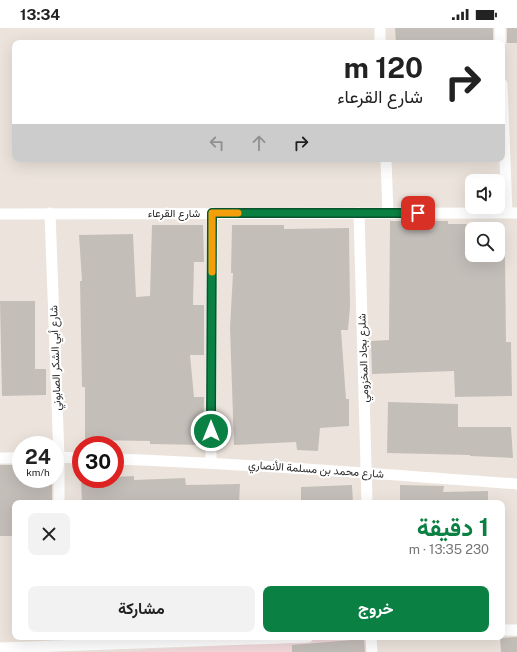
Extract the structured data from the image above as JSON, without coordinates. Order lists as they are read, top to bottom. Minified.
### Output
{"streets":{"street":["شارع القرعاء","شارع أبي الشكر الصابوني","شلرع بجاد المخزومي","شارع محمد بن مسلمة الأنصاري"]},"crossings":[["شارع القرعاء","شارع أبي الشكر الصابوني"],["شارع القرعاء","شلرع بجاد المخزومي"],["شلرع بجاد المخزومي","شارع محمد بن مسلمة الأنصاري"]],"page":{"status":"13:34","turn":["120 m","شارع القرعاء"],"speed":"24 km/h","limit":"30","heading":["1 دقيقة","230 m · 13:35"],"buttons":["خروج","مشاركة"]}}
